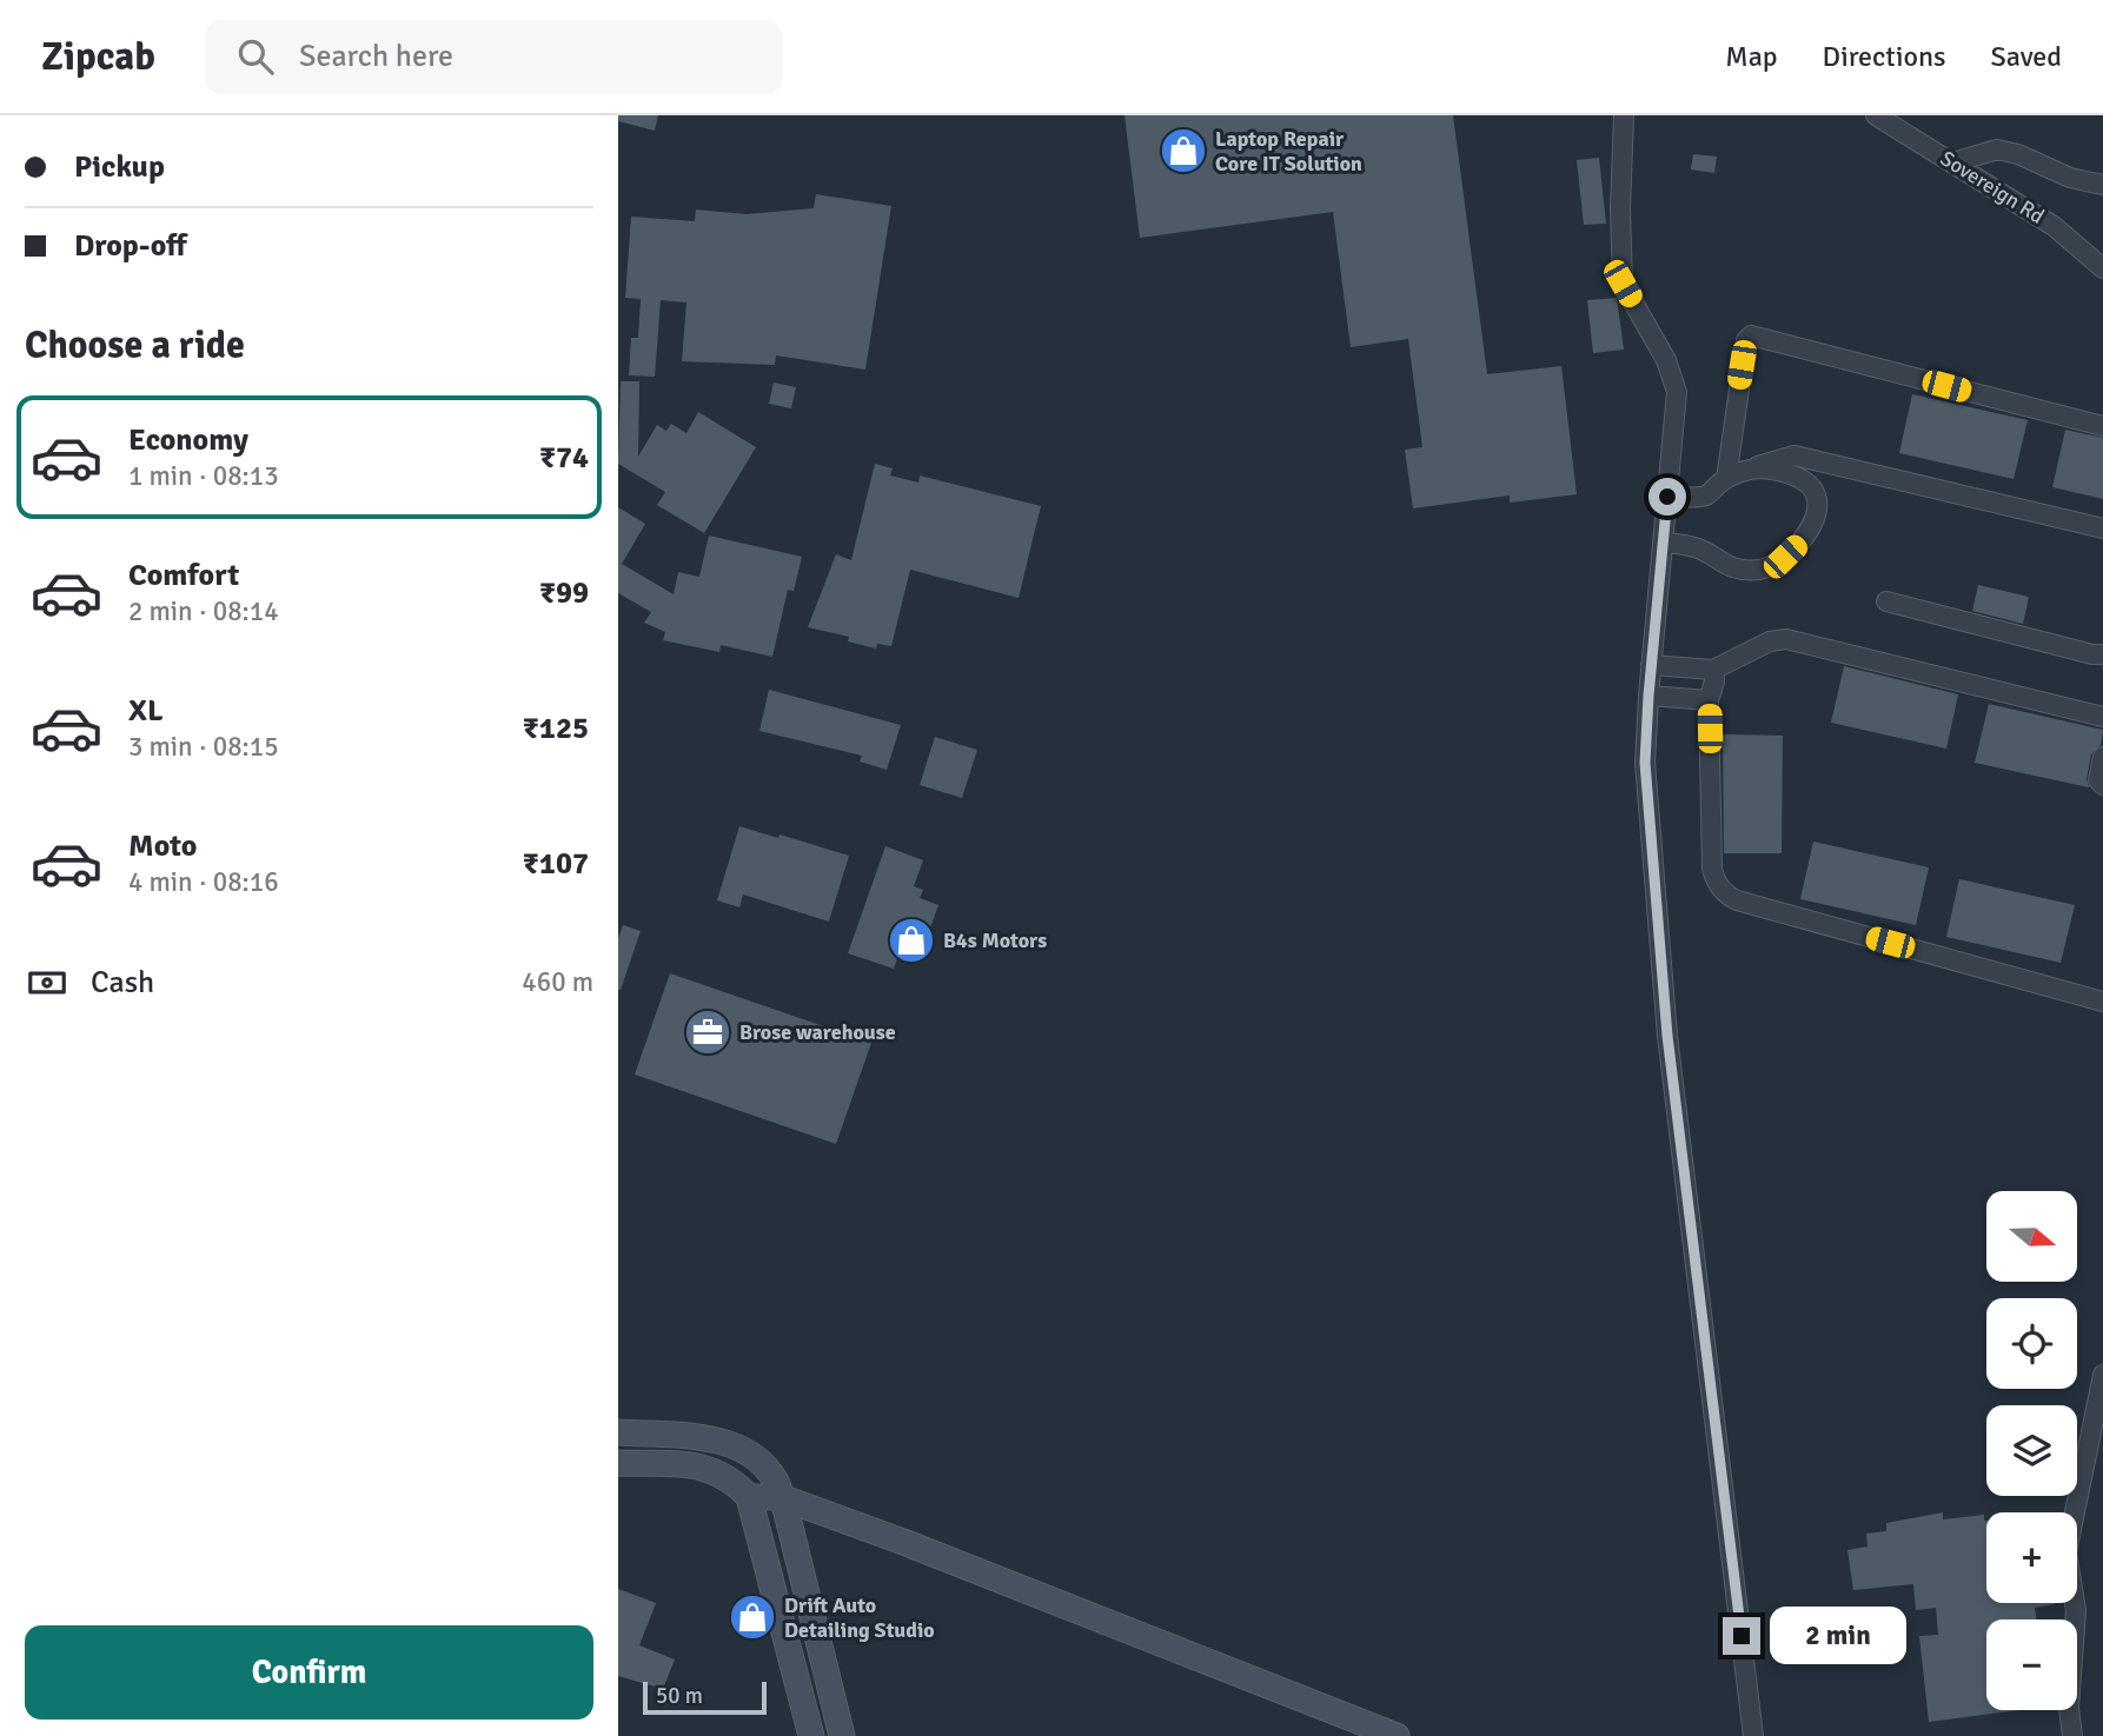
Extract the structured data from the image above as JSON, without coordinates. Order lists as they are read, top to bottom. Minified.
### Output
{"streets":{"street":["Sovereign Rd"]},"places":{"shop":["Laptop Repair Core IT Solution","B4s Motors","Drift Auto Detailing Studio"],"office":["Brose warehouse"]},"scale_bar":"50 m","north":"right","page":{"header":"Zipcab","search":"Search here","nav":["Map","Directions","Saved"],"banner":["Pickup","Drop-off"],"heading":"Choose a ride","list":[{"name":"Economy","note":"1 min · 08:13","value":"₹74"},{"name":"Comfort","note":"2 min · 08:14","value":"₹99"},{"name":"XL","note":"3 min · 08:15","value":"₹125"},{"name":"Moto","note":"4 min · 08:16","value":"₹107"}],"pay":["Cash","460 m"],"map_buttons":["+","−"],"bubble":"2 min","buttons":"Confirm","scale":"50 m"}}
